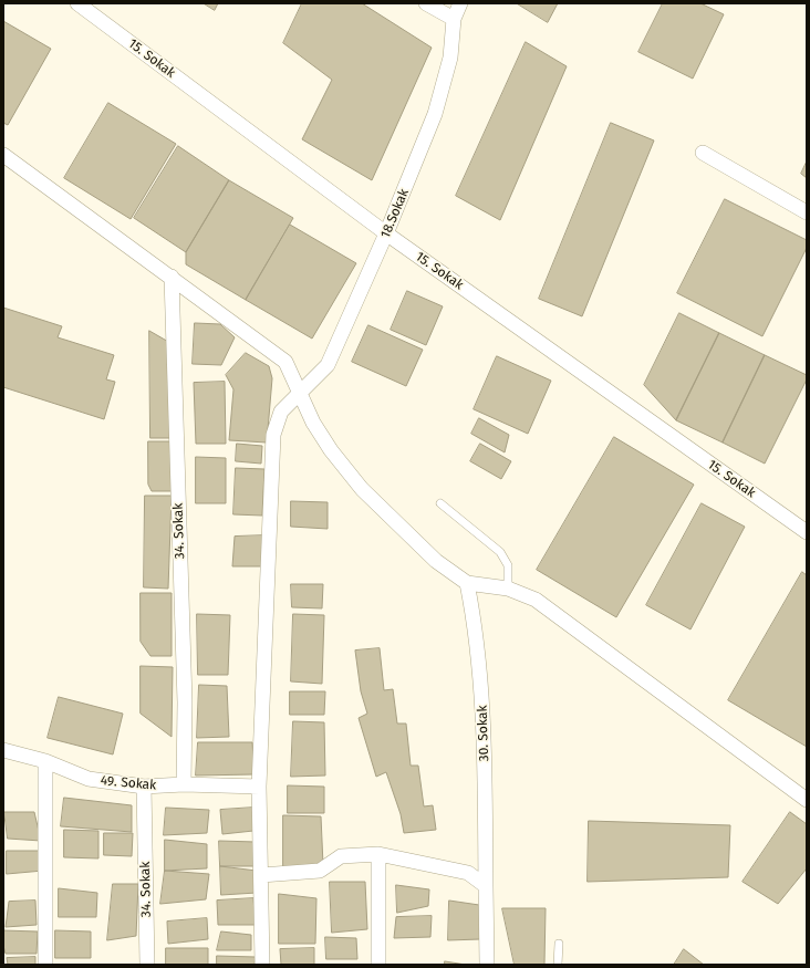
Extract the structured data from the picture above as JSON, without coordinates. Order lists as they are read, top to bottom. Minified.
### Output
{"streets":{"street":["15. Sokak","18.Sokak","34. Sokak","30. Sokak","49. Sokak"]},"crossings":[["15. Sokak","18.Sokak"],["18.Sokak","49. Sokak"],["34. Sokak","49. Sokak"]]}
